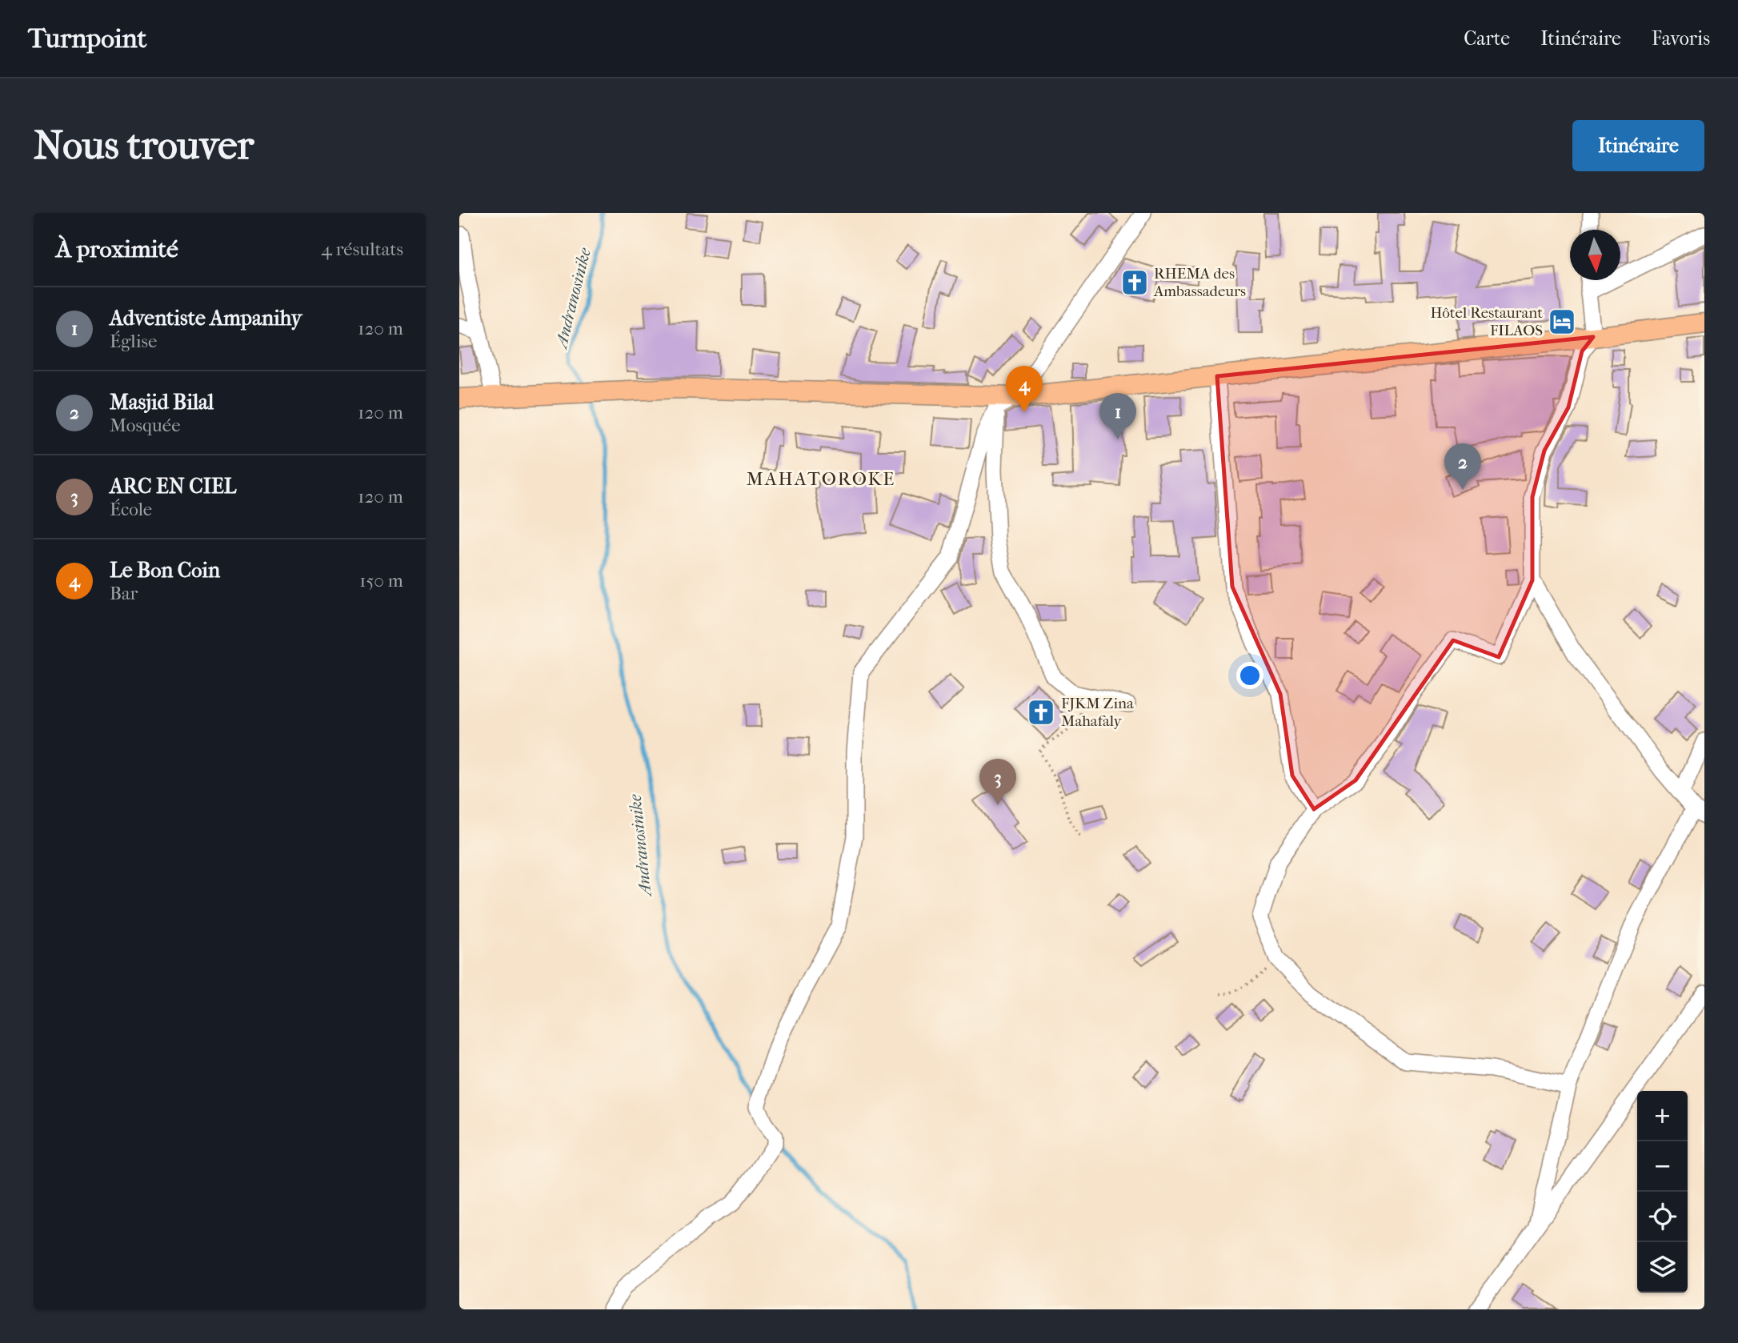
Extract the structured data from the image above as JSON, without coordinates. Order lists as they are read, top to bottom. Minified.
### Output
{"districts":["MAHATOROKE"],"water":["Andranosinike"],"places":{"church":["RHEMA des Ambassadeurs","FJKM Zina Mahafaly"],"hotel":["Hôtel Restaurant FILAOS"]},"north":"bottom","page":{"header":"Turnpoint","nav":["Carte","Itinéraire","Favoris"],"buttons":"Itinéraire","title":"Nous trouver","heading":["À proximité","4 résultats"],"list":[{"mark":"1","name":"Adventiste Ampanihy","note":"Église","value":"120 m"},{"mark":"2","name":"Masjid Bilal","note":"Mosquée","value":"120 m"},{"mark":"3","name":"ARC EN CIEL","note":"École","value":"120 m"},{"mark":"4","name":"Le Bon Coin","note":"Bar","value":"150 m"}],"pins":["4","1","2","3"],"map_buttons":["+","−"]}}
